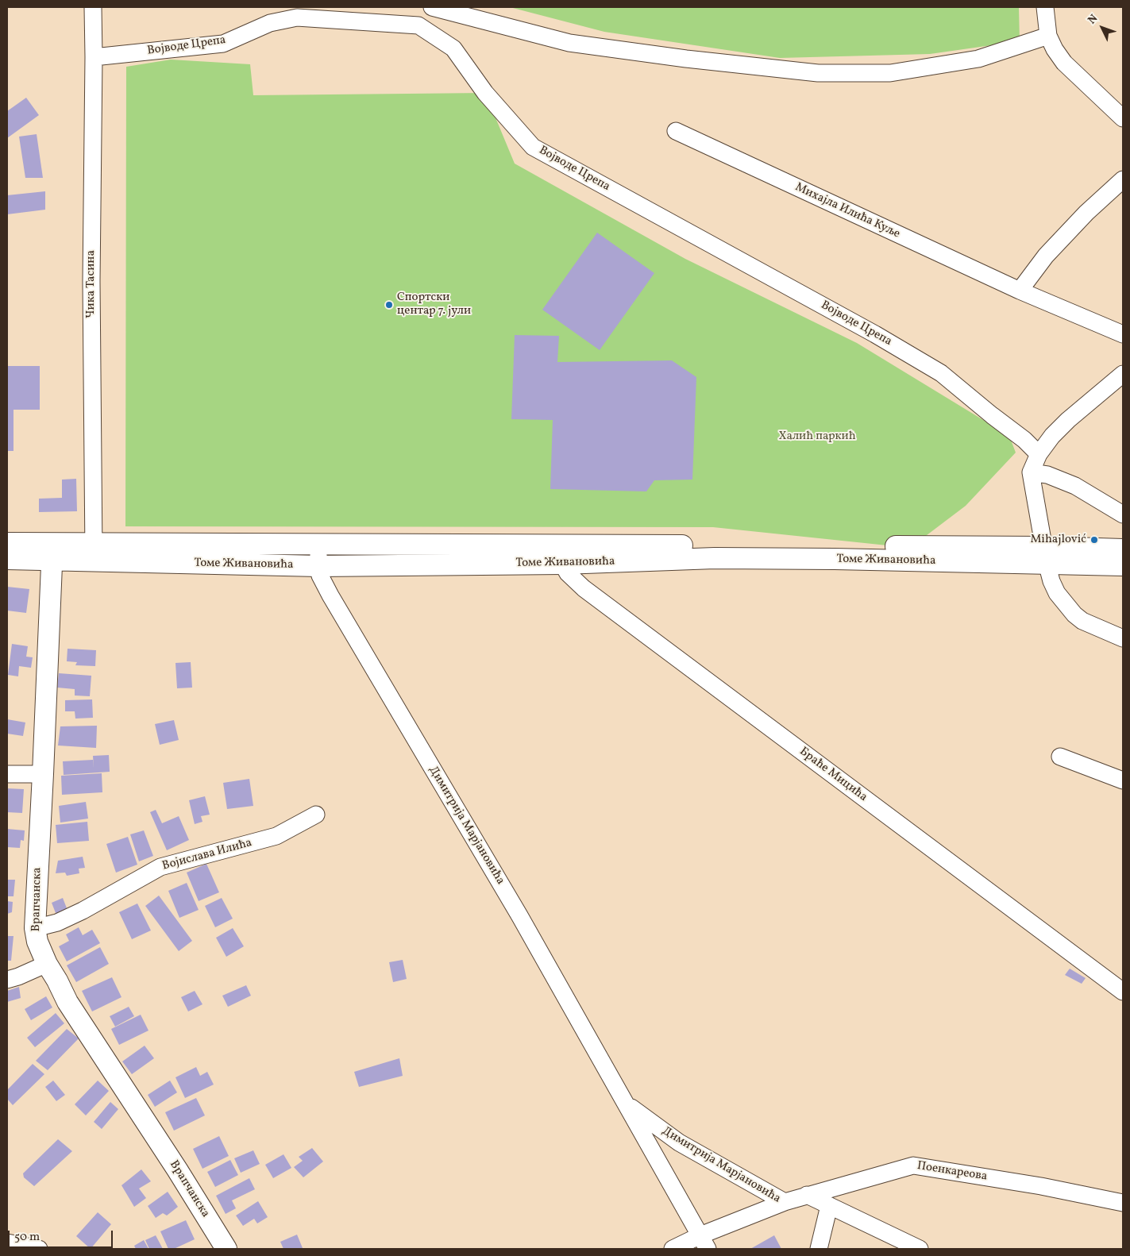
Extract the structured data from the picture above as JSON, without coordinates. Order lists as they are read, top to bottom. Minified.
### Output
{"streets":{"main road":["Томе Живановића","Врапчанска"],"street":["Војводе Црепа","Михајла Илића Куље","Чика Тасина","Браће Мицића","Димитрија Марјановића","Војислава Илића","Поенкареова"]},"crossings":[["Војводе Црепа","Чика Тасина"],["Чика Тасина","Томе Живановића"],["Томе Живановића","Браће Мицића"],["Томе Живановића","Димитрија Марјановића"],["Томе Живановића","Врапчанска"],["Димитрија Марјановића","Поенкареова"],["Војислава Илића","Врапчанска"]],"parks":["Халић паркић"],"places":["Спортски центар 7. јули","Mihajlović"],"scale_bar":"50 m","north":"top left"}
